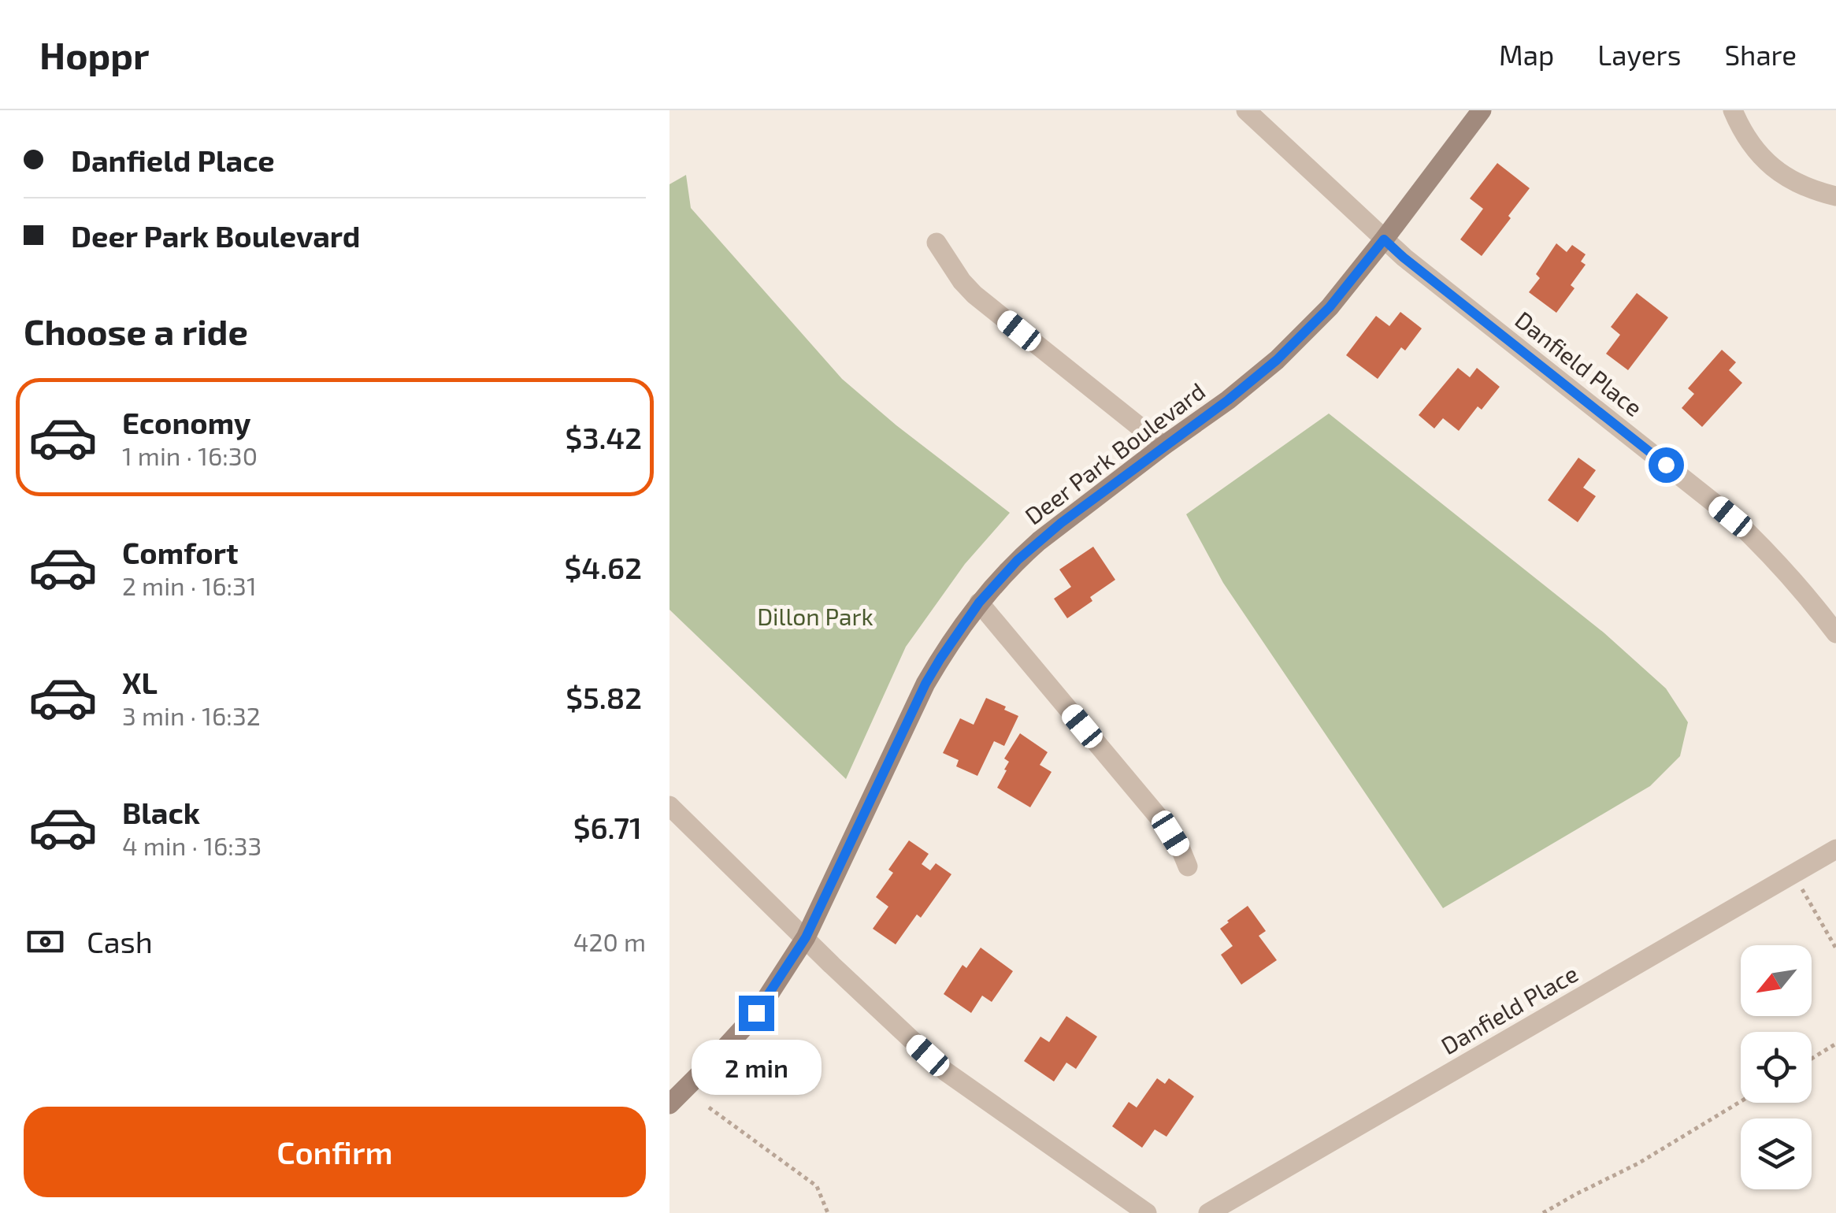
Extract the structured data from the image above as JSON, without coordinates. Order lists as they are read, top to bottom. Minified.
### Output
{"streets":{"street":["Danfield Place","Deer Park Boulevard"]},"crossings":[["Danfield Place","Deer Park Boulevard"]],"parks":["Dillon Park"],"north":"bottom left","page":{"header":"Hoppr","nav":["Map","Layers","Share"],"banner":["Danfield Place","Deer Park Boulevard"],"heading":"Choose a ride","list":[{"name":"Economy","note":"1 min · 16:30","value":"$3.42"},{"name":"Comfort","note":"2 min · 16:31","value":"$4.62"},{"name":"XL","note":"3 min · 16:32","value":"$5.82"},{"name":"Black","note":"4 min · 16:33","value":"$6.71"}],"pay":["Cash","420 m"],"bubble":"2 min","buttons":"Confirm"}}
